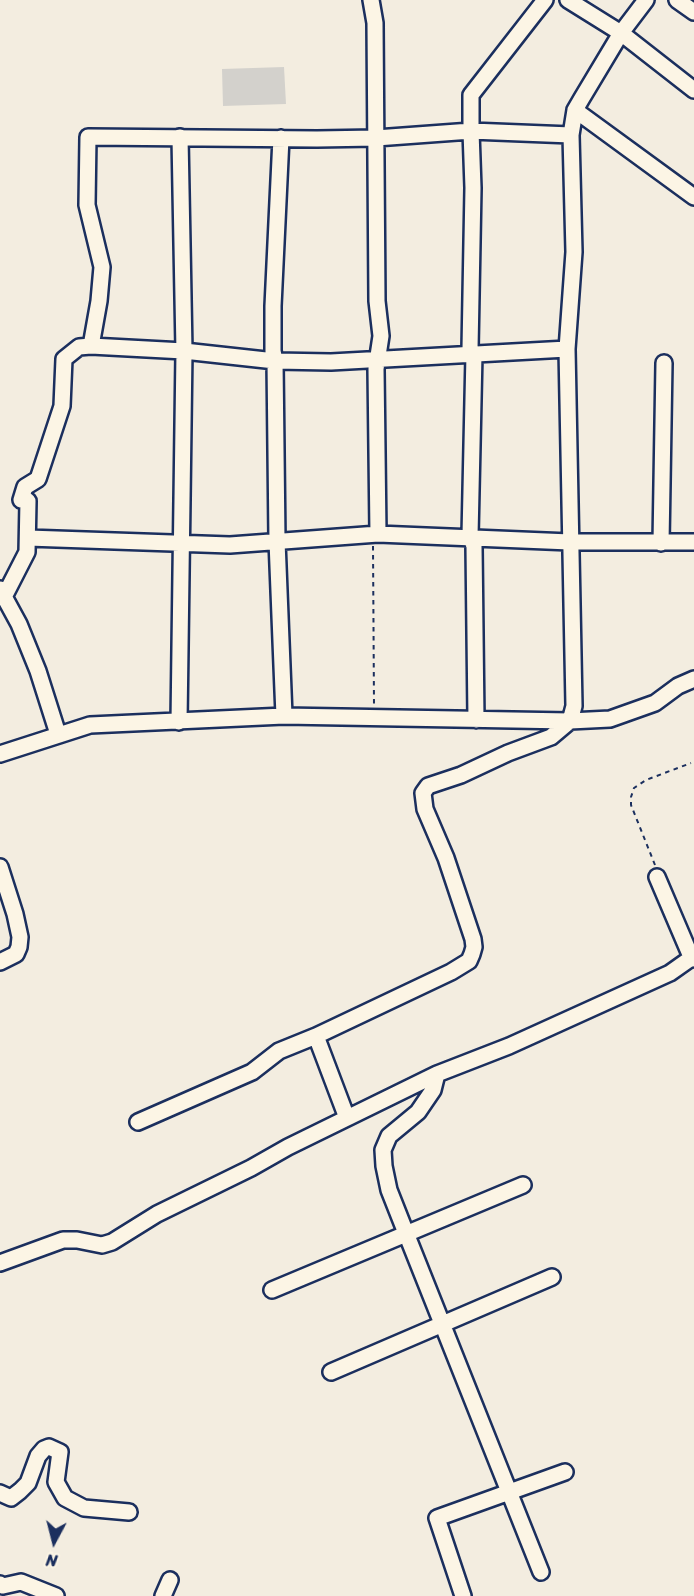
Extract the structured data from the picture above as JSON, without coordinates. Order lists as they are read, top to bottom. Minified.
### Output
{"north":"bottom"}
